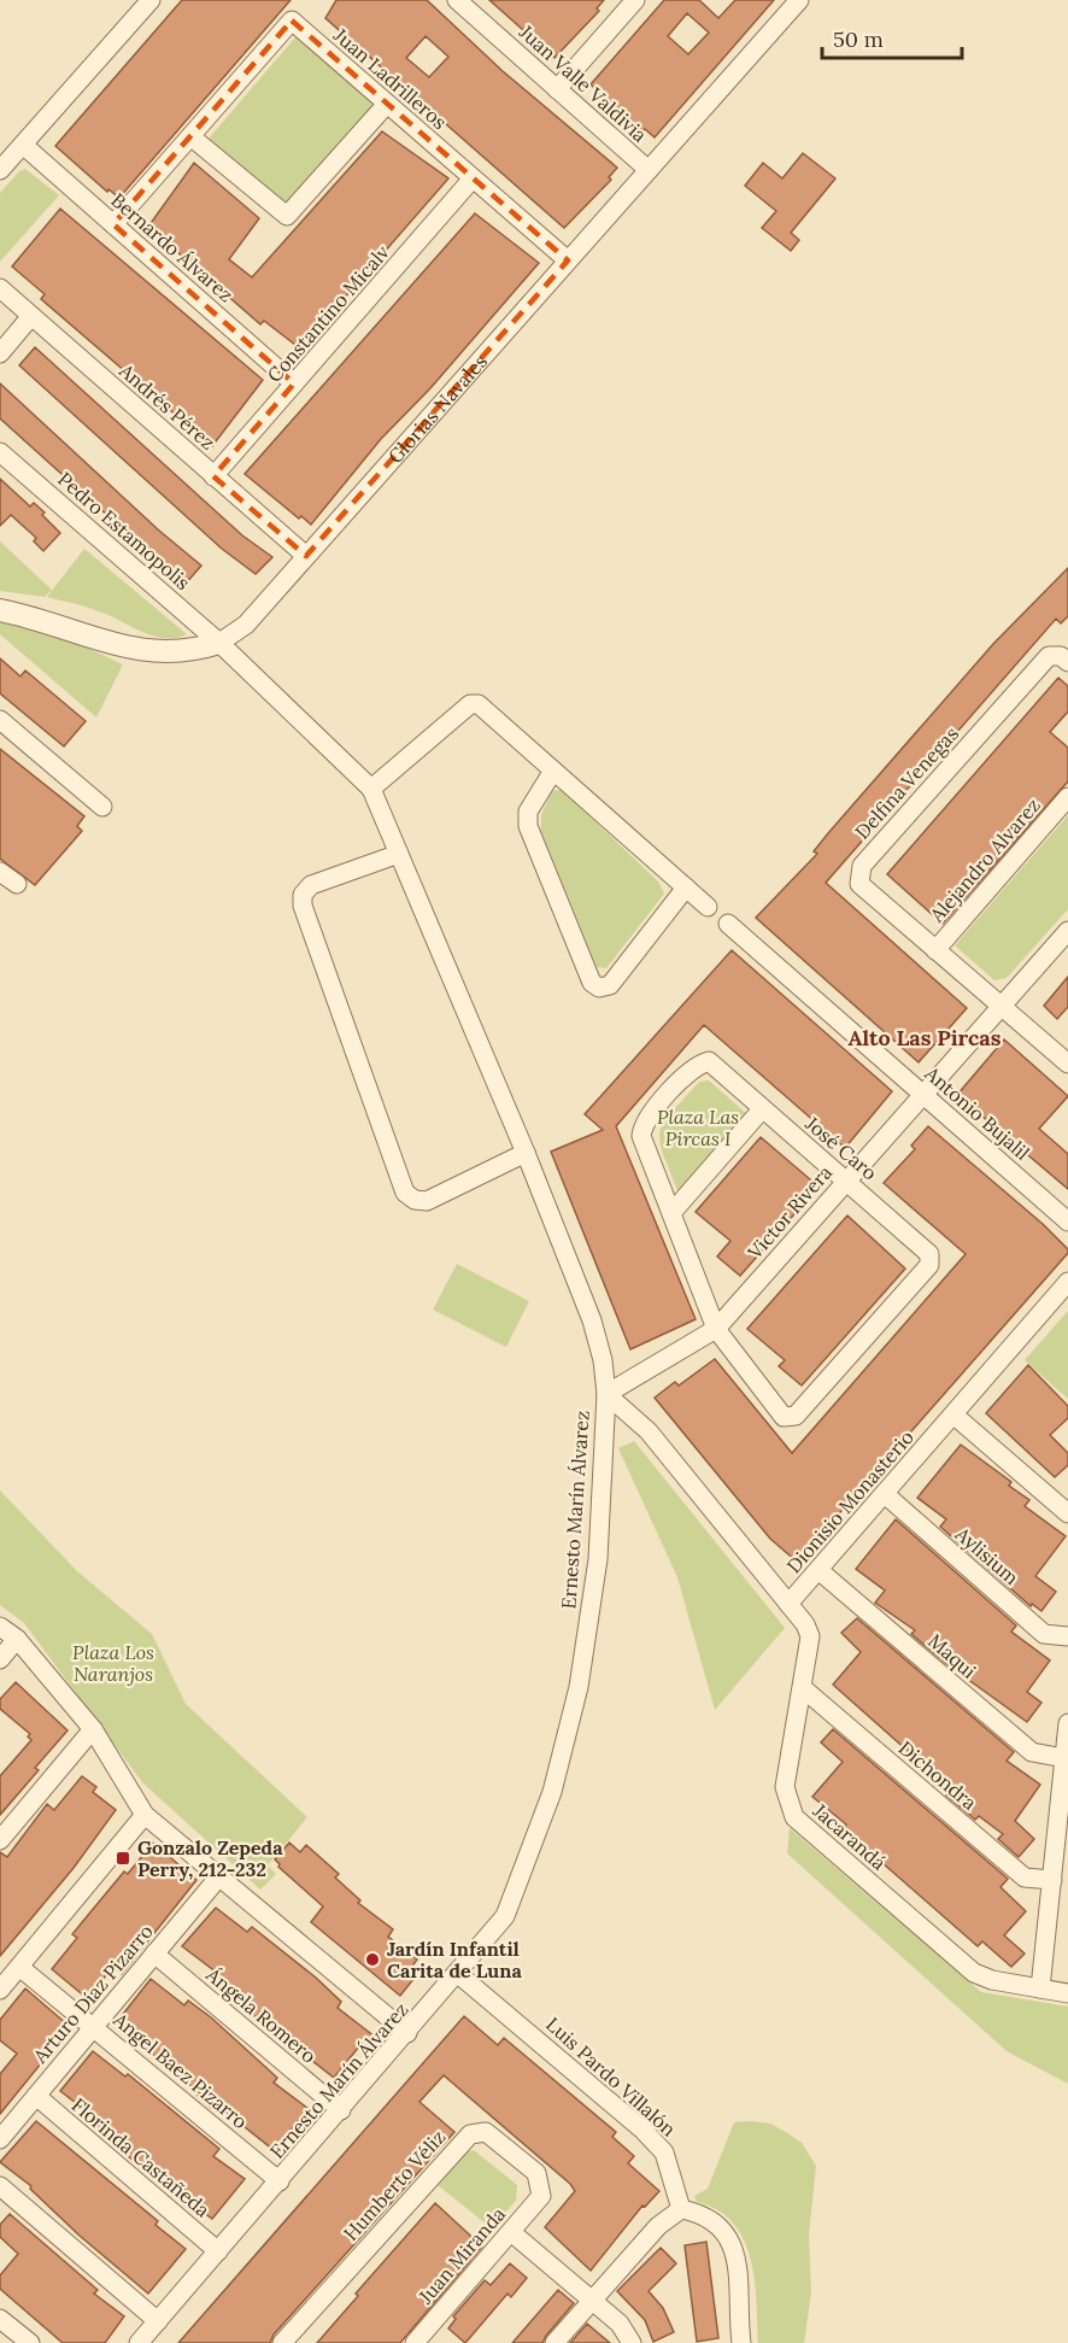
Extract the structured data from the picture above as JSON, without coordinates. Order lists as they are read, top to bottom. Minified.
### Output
{"streets":{"street":["Juan Ladrilleros","Juan Valle Valdivia","Bernardo Álvarez","Constantino Micalv","Andrés Pérez","Glorias Navales","Pedro Estamopolis","Delfina Venegas","Alejandro Alvarez","Antonio Bujalil","José Caro","Victor Rivera","Dionisio Monasterio","Ernesto Marín Álvarez","Aylisium","Maqui","Dichondra","Jacarandá","Arturo Díaz Pizarro","Ángela Romero","Angel Baez Pizarro","Luis Pardo Villalón","Florinda Castañeda","Humberto Véliz","Juan Miranda"]},"crossings":[["Juan Ladrilleros","Bernardo Álvarez"],["Juan Ladrilleros","Constantino Micalv"],["Juan Ladrilleros","Glorias Navales"],["Juan Valle Valdivia","Glorias Navales"],["Bernardo Álvarez","Constantino Micalv"],["Constantino Micalv","Andrés Pérez"],["Andrés Pérez","Glorias Navales"],["Glorias Navales","Pedro Estamopolis"],["Pedro Estamopolis","Ernesto Marín Álvarez"],["Delfina Venegas","Alejandro Alvarez"],["Delfina Venegas","Victor Rivera"],["Antonio Bujalil","Victor Rivera"],["José Caro","Victor Rivera"],["Victor Rivera","Dionisio Monasterio"],["Victor Rivera","Ernesto Marín Álvarez"],["Dionisio Monasterio","Ernesto Marín Álvarez"],["Dionisio Monasterio","Aylisium"],["Dionisio Monasterio","Maqui"],["Dionisio Monasterio","Jacarandá"],["Ernesto Marín Álvarez","Ángela Romero"],["Ernesto Marín Álvarez","Angel Baez Pizarro"],["Ernesto Marín Álvarez","Luis Pardo Villalón"],["Ernesto Marín Álvarez","Florinda Castañeda"],["Dichondra","Jacarandá"],["Arturo Díaz Pizarro","Ángela Romero"],["Arturo Díaz Pizarro","Angel Baez Pizarro"],["Arturo Díaz Pizarro","Florinda Castañeda"],["Humberto Véliz","Juan Miranda"]],"districts":["Alto Las Pircas"],"parks":["Plaza Las Pircas I","Plaza Los Naranjos"],"places":{"transit":["Gonzalo Zepeda Perry, 212-232"],"other":["Jardín Infantil Carita de Luna"]},"scale_bar":"50 m"}
